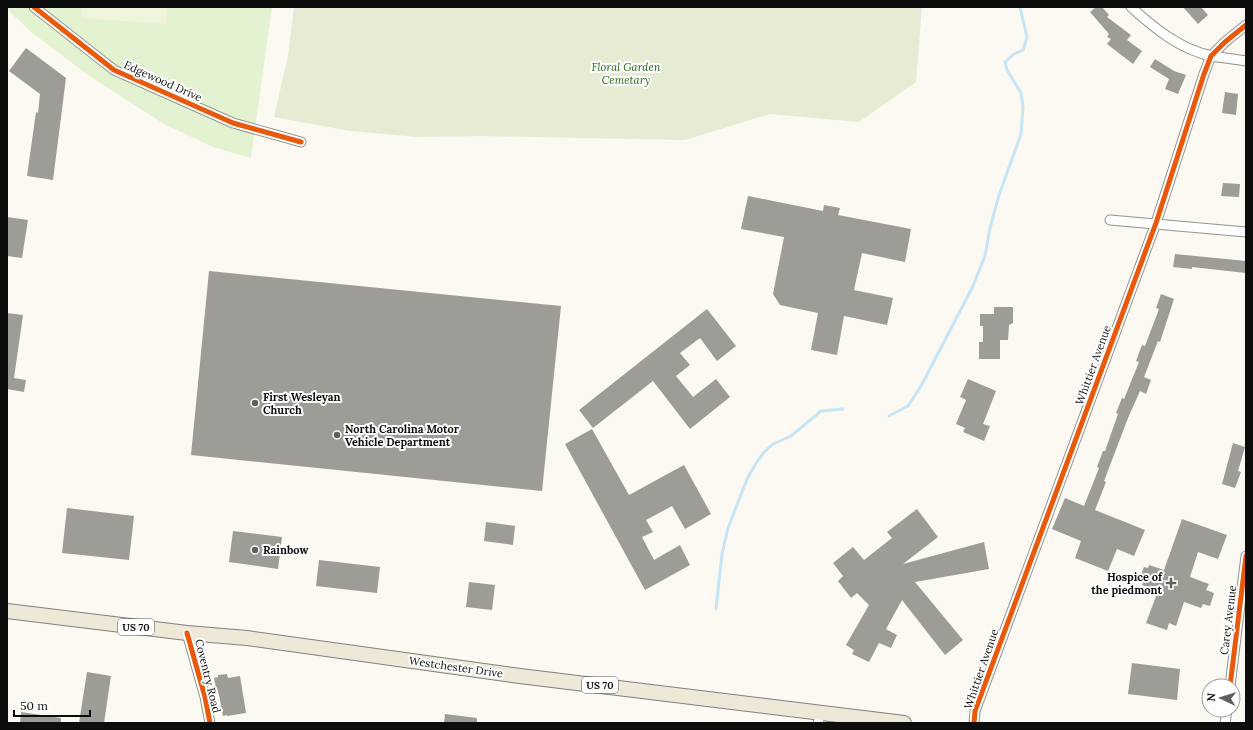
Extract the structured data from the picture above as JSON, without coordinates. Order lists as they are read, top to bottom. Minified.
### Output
{"streets":{"main road":["US 70","Westchester Drive"],"street":["Edgewood Drive","Whittier Avenue","Carey Avenue","Coventry Road"]},"crossings":[["Westchester Drive","Coventry Road"]],"parks":["Floral Garden Cemetary"],"places":{"other":["First Wesleyan Church","North Carolina Motor Vehicle Department","Rainbow"],"health":["Hospice of the piedmont"]},"scale_bar":"50 m","north":"left"}
